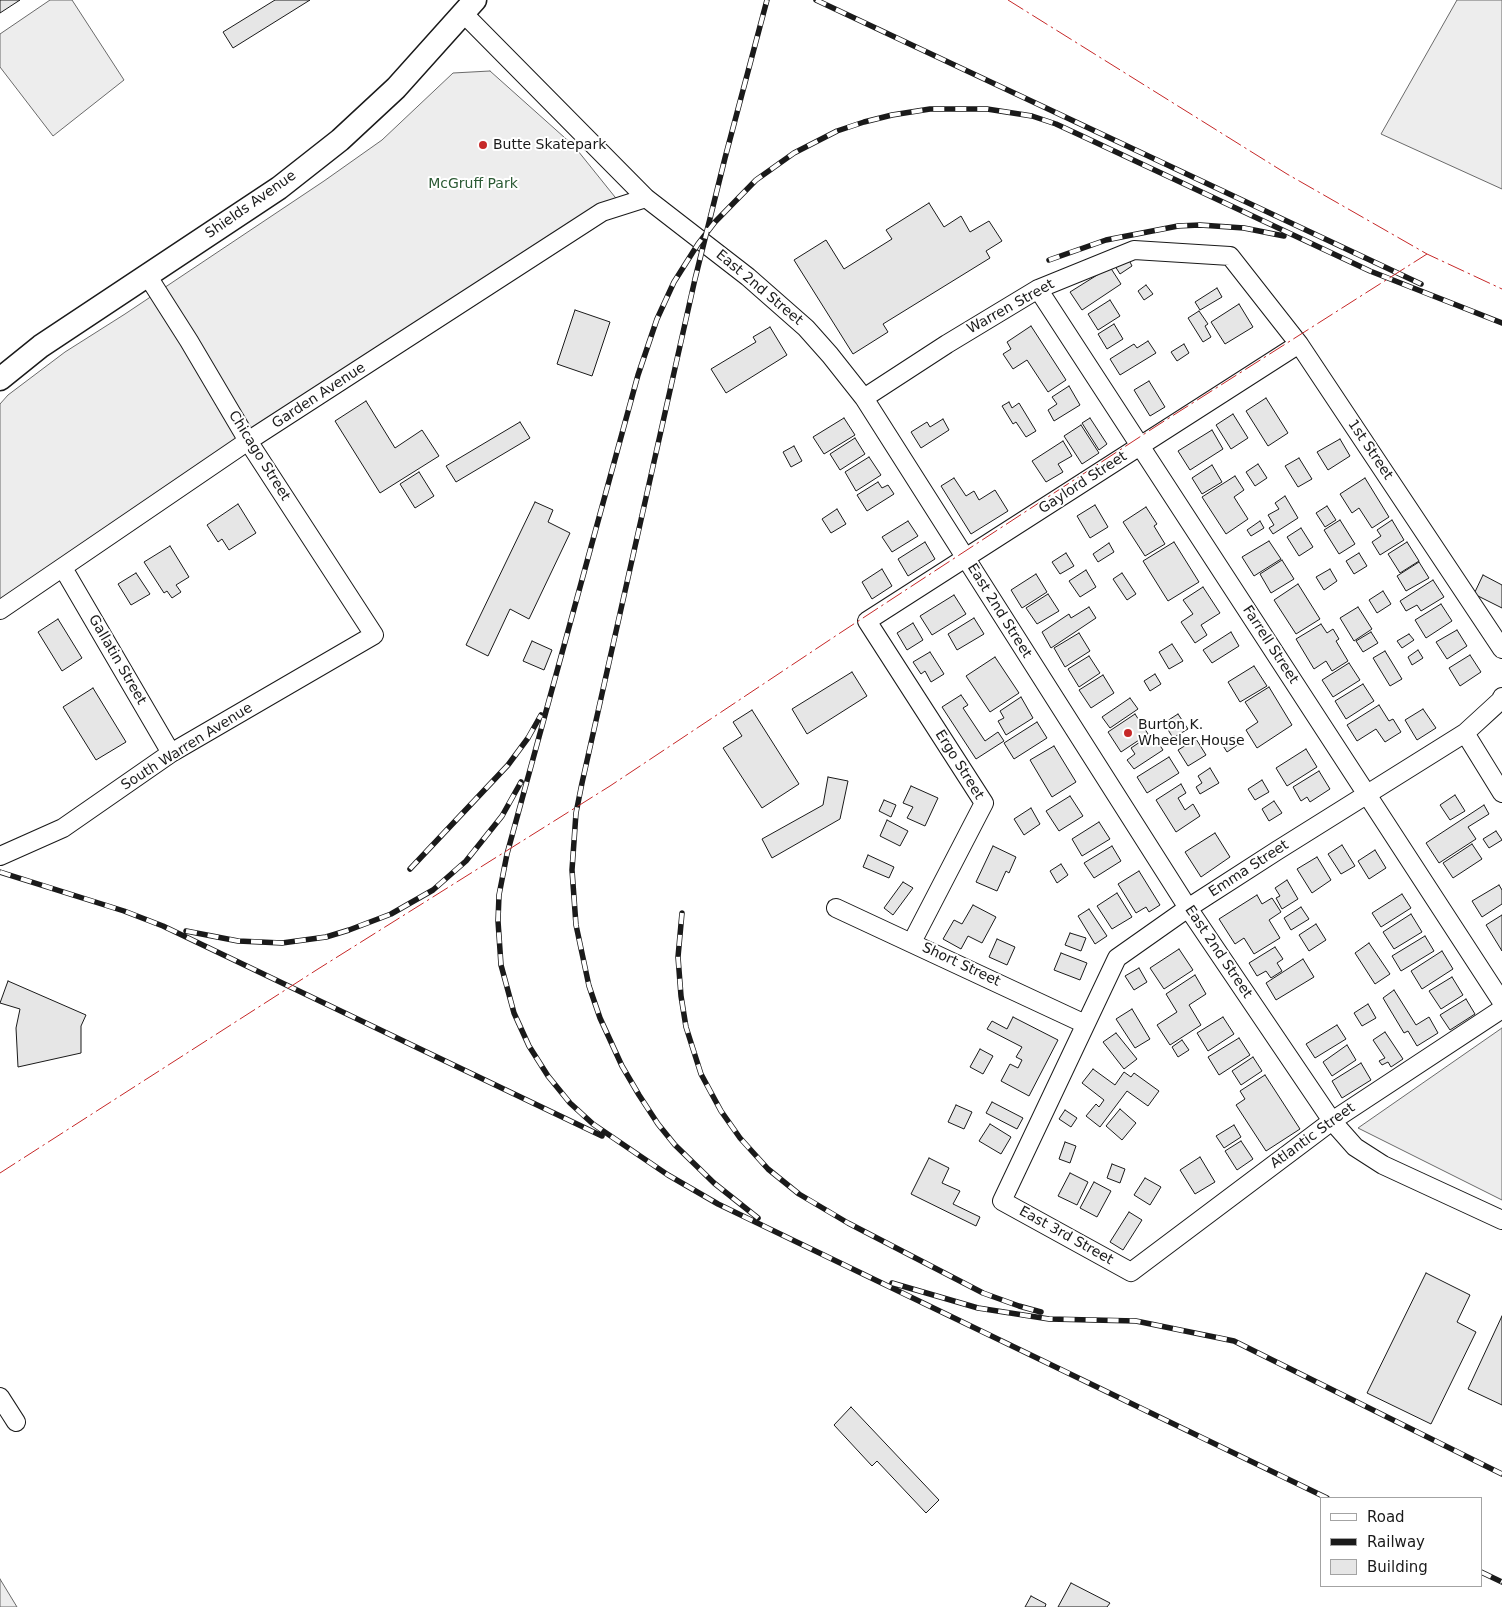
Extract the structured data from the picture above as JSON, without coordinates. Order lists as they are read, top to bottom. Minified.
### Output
{"streets":{"main road":["Shields Avenue"],"street":["East 2nd Street","Warren Street","Garden Avenue","1st Street","Chicago Street","Gaylord Street","Farrell Street","Gallatin Street","South Warren Avenue","Ergo Street","Emma Street","Short Street","Atlantic Street","East 3rd Street"]},"crossings":[["Shields Avenue","East 2nd Street"],["Shields Avenue","Chicago Street"],["East 2nd Street","Warren Street"],["East 2nd Street","Garden Avenue"],["East 2nd Street","Gaylord Street"],["East 2nd Street","Emma Street"],["East 2nd Street","Atlantic Street"],["Warren Street","1st Street"],["Warren Street","Farrell Street"],["Garden Avenue","Chicago Street"],["Garden Avenue","Gallatin Street"],["1st Street","Gaylord Street"],["Chicago Street","South Warren Avenue"],["Gaylord Street","Farrell Street"],["Gaylord Street","Ergo Street"],["Farrell Street","Emma Street"],["Gallatin Street","South Warren Avenue"],["Ergo Street","Short Street"],["Emma Street","Short Street"],["Emma Street","East 3rd Street"],["Atlantic Street","East 3rd Street"]],"parks":["McGruff Park"],"places":["Butte Skatepark","Burton K. Wheeler House"],"legend":["Road","Railway","Building"]}
